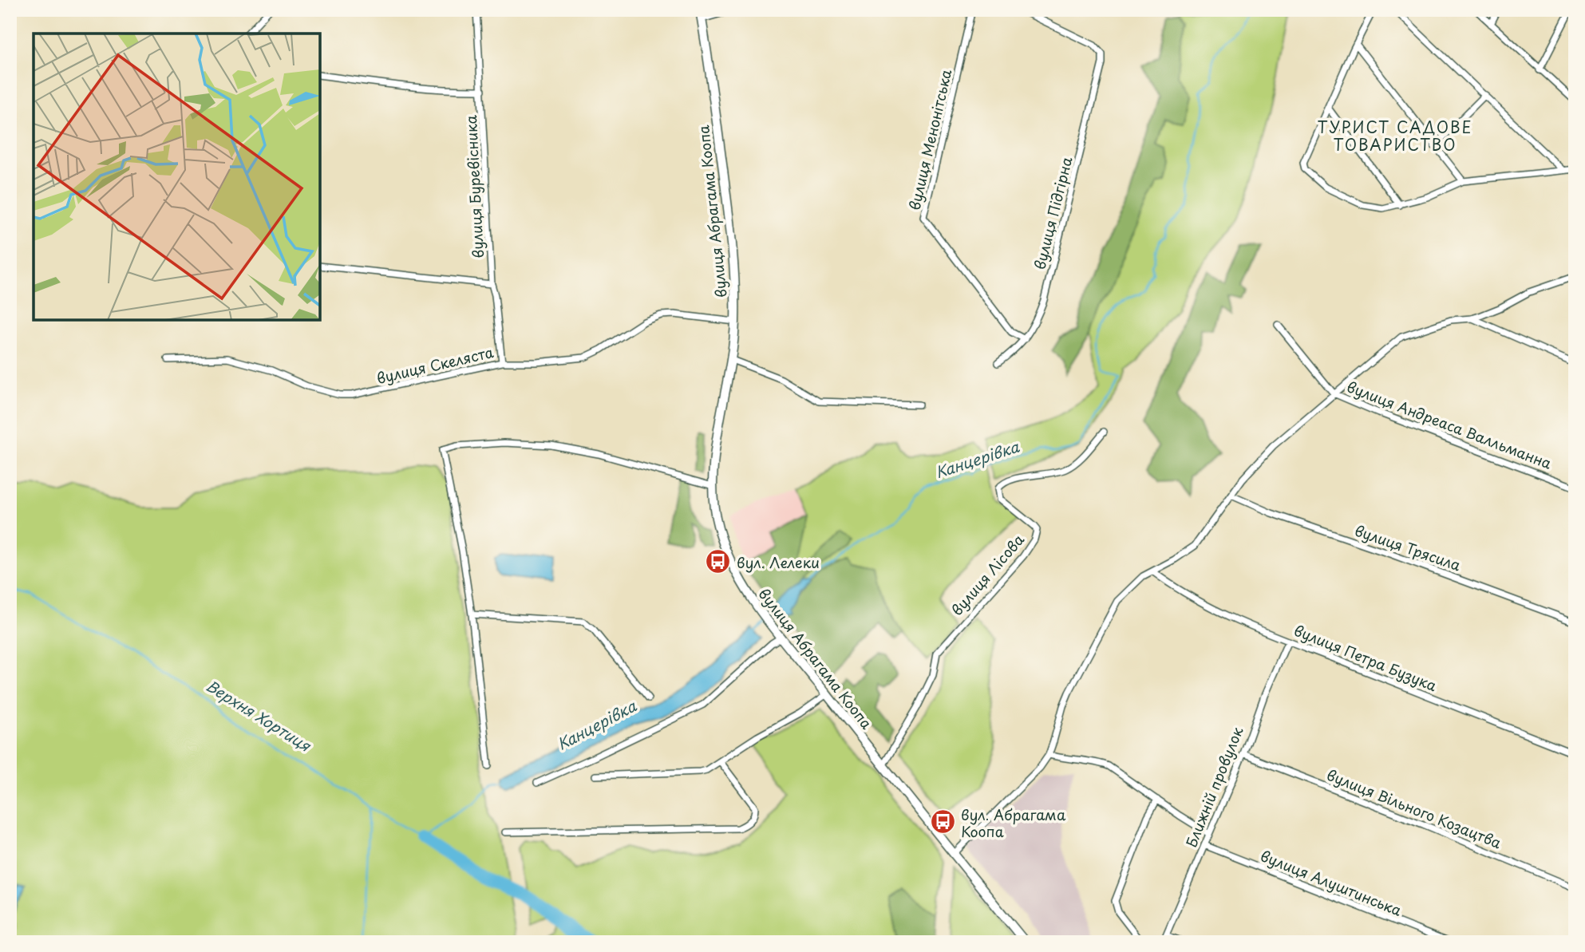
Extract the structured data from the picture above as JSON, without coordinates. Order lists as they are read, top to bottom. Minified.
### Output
{"streets":{"main road":["вулиця Абрагама Коопа"],"street":["вулиця Менонітська","вулиця Буревісника","вулиця Підгірна","вулиця Скеляста","вулиця Андреаса Валльманна","вулиця Трясила","вулиця Лісова","вулиця Петра Бузука","Ближній провулок","вулиця Вільного Козацтва","вулиця Алуштинська"]},"crossings":[["вулиця Менонітська","вулиця Підгірна"],["вулиця Буревісника","вулиця Скеляста"],["вулиця Абрагама Коопа","вулиця Скеляста"],["вулиця Абрагама Коопа","вулиця Лісова"],["вулиця Петра Бузука","Ближній провулок"],["Ближній провулок","вулиця Вільного Козацтва"],["Ближній провулок","вулиця Алуштинська"]],"districts":["ТУРИСТ САДОВЕ ТОВАРИСТВО"],"water":["Канцерівка","Верхня Хортиця"],"places":{"bus stop":["вул. Лелеки","вул. Абрагама Коопа"]}}
